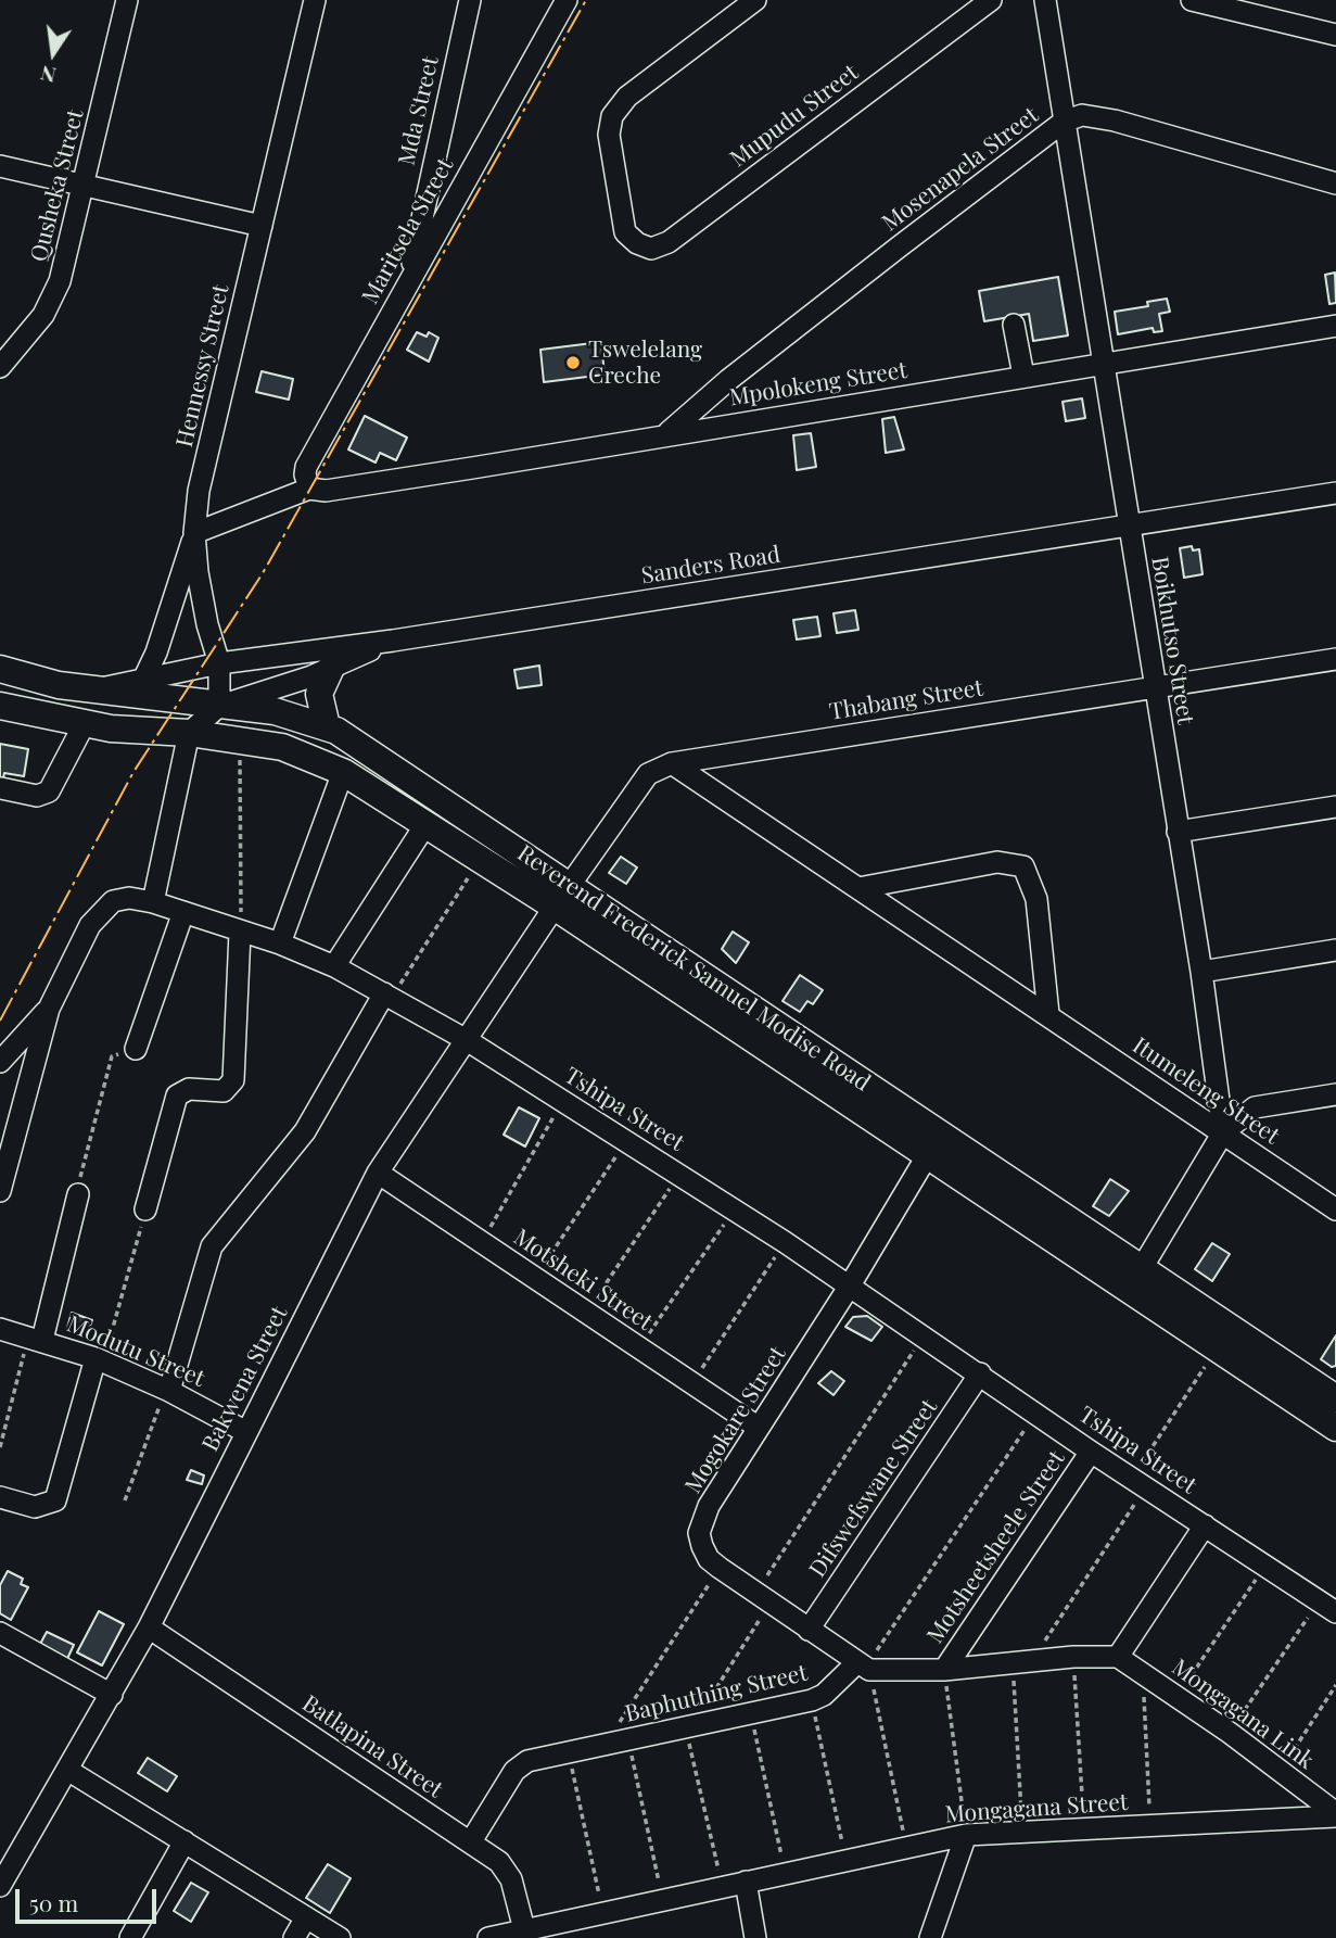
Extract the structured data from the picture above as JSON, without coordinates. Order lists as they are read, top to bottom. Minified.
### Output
{"streets":{"main road":["Reverend Frederick Samuel Modise Road"],"street":["Mda Street","Mupudu Street","Mosenapela Street","Qusheka Street","Maritsela Street","Hennessy Street","Mpolokeng Street","Sanders Road","Boikhutso Street","Thabang Street","Itumeleng Street","Tshipa Street","Motsheki Street","Modutu Street","Bakwena Street","Mogokare Street","Difswefswane Street","Motsheetsheele Street","Baphuthing Street","Mongagana Link","Batlapina Street","Mongagana Street"]},"crossings":[["Mda Street","Maritsela Street"],["Mosenapela Street","Mpolokeng Street"],["Mosenapela Street","Boikhutso Street"],["Maritsela Street","Mpolokeng Street"],["Hennessy Street","Mpolokeng Street"],["Hennessy Street","Sanders Road"],["Hennessy Street","Reverend Frederick Samuel Modise Road"],["Mpolokeng Street","Boikhutso Street"],["Sanders Road","Boikhutso Street"],["Sanders Road","Reverend Frederick Samuel Modise Road"],["Boikhutso Street","Thabang Street"],["Boikhutso Street","Itumeleng Street"],["Thabang Street","Reverend Frederick Samuel Modise Road"],["Thabang Street","Itumeleng Street"],["Thabang Street","Bakwena Street"],["Reverend Frederick Samuel Modise Road","Bakwena Street"],["Reverend Frederick Samuel Modise Road","Mogokare Street"],["Tshipa Street","Bakwena Street"],["Tshipa Street","Mogokare Street"],["Tshipa Street","Difswefswane Street"],["Tshipa Street","Motsheetsheele Street"],["Motsheki Street","Bakwena Street"],["Motsheki Street","Mogokare Street"],["Modutu Street","Bakwena Street"],["Bakwena Street","Batlapina Street"],["Mogokare Street","Difswefswane Street"],["Mogokare Street","Baphuthing Street"],["Baphuthing Street","Batlapina Street"],["Mongagana Link","Mongagana Street"],["Batlapina Street","Mongagana Street"]],"places":["Tswelelang Creche"],"scale_bar":"50 m","north":"bottom"}
